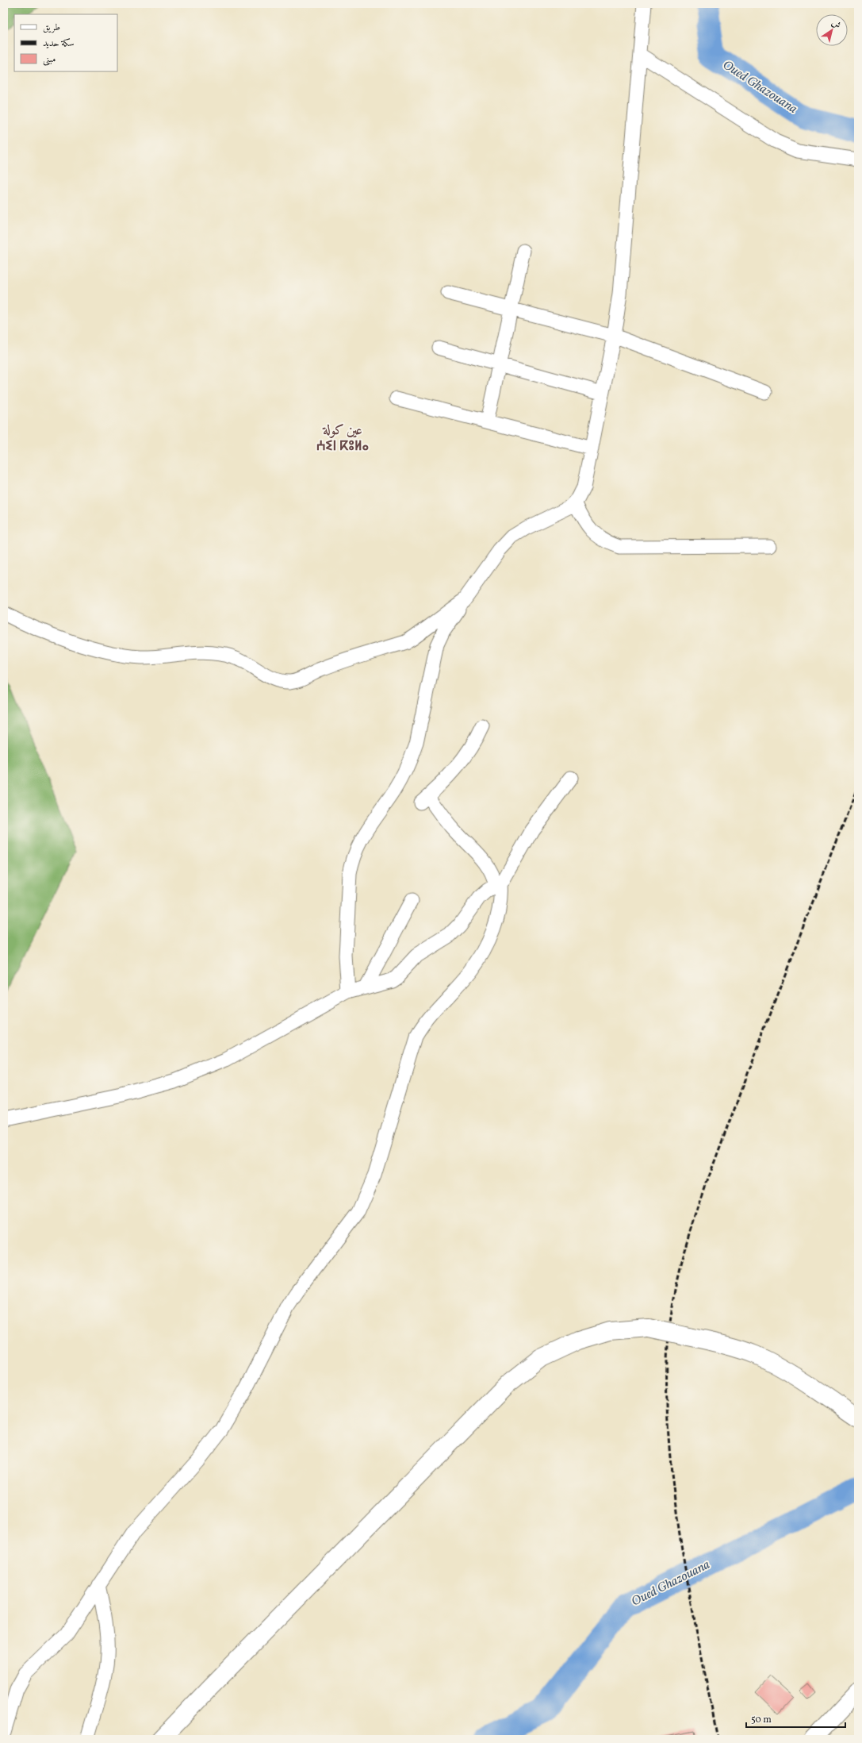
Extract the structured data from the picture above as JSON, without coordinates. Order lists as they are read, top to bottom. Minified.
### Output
{"districts":["عين كولة ⵄⵉⵏ ⴽⵓⵍⴰ"],"water":["Oued Ghazouana"],"legend":["طريق","سكة حديد","مبنى"],"scale_bar":"50 m","north":"top right"}
